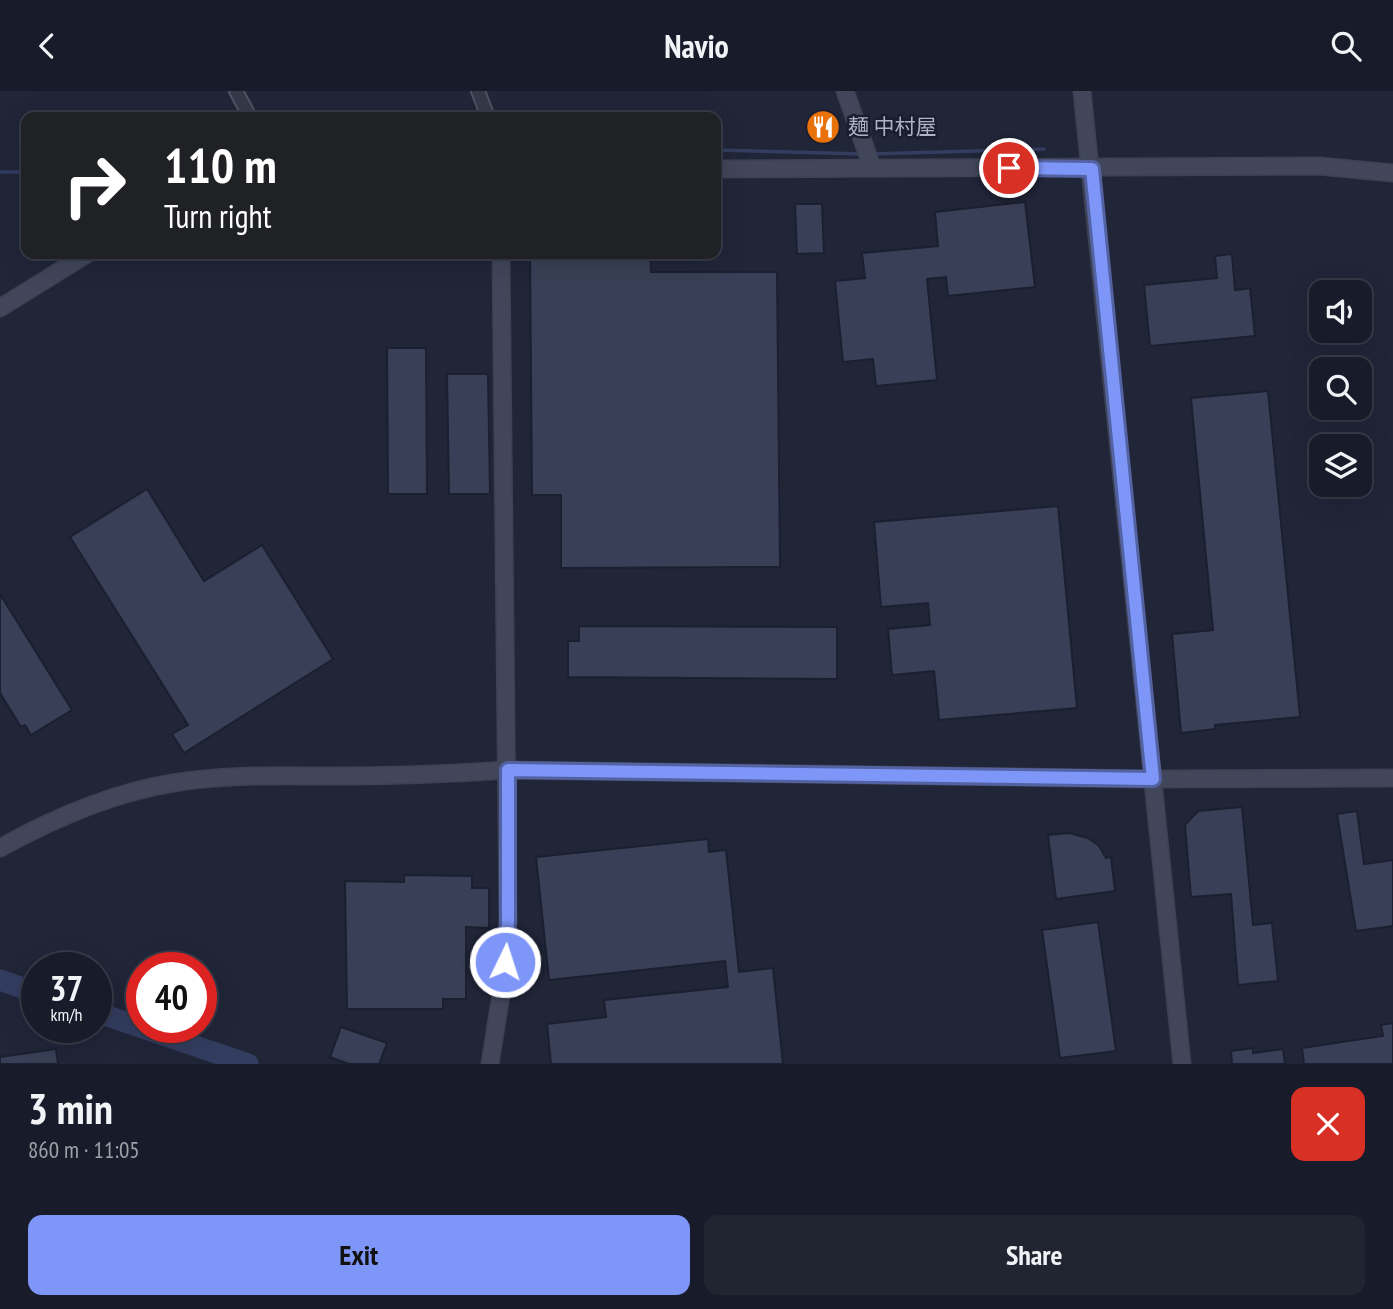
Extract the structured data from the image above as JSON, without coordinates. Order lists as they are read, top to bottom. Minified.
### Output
{"places":{"restaurant":["麺 中村屋"]},"page":{"header":"Navio","turn":["110 m","Turn right"],"speed":"37 km/h","limit":"40","heading":["3 min","860 m · 11:05"],"buttons":["Exit","Share"]}}
